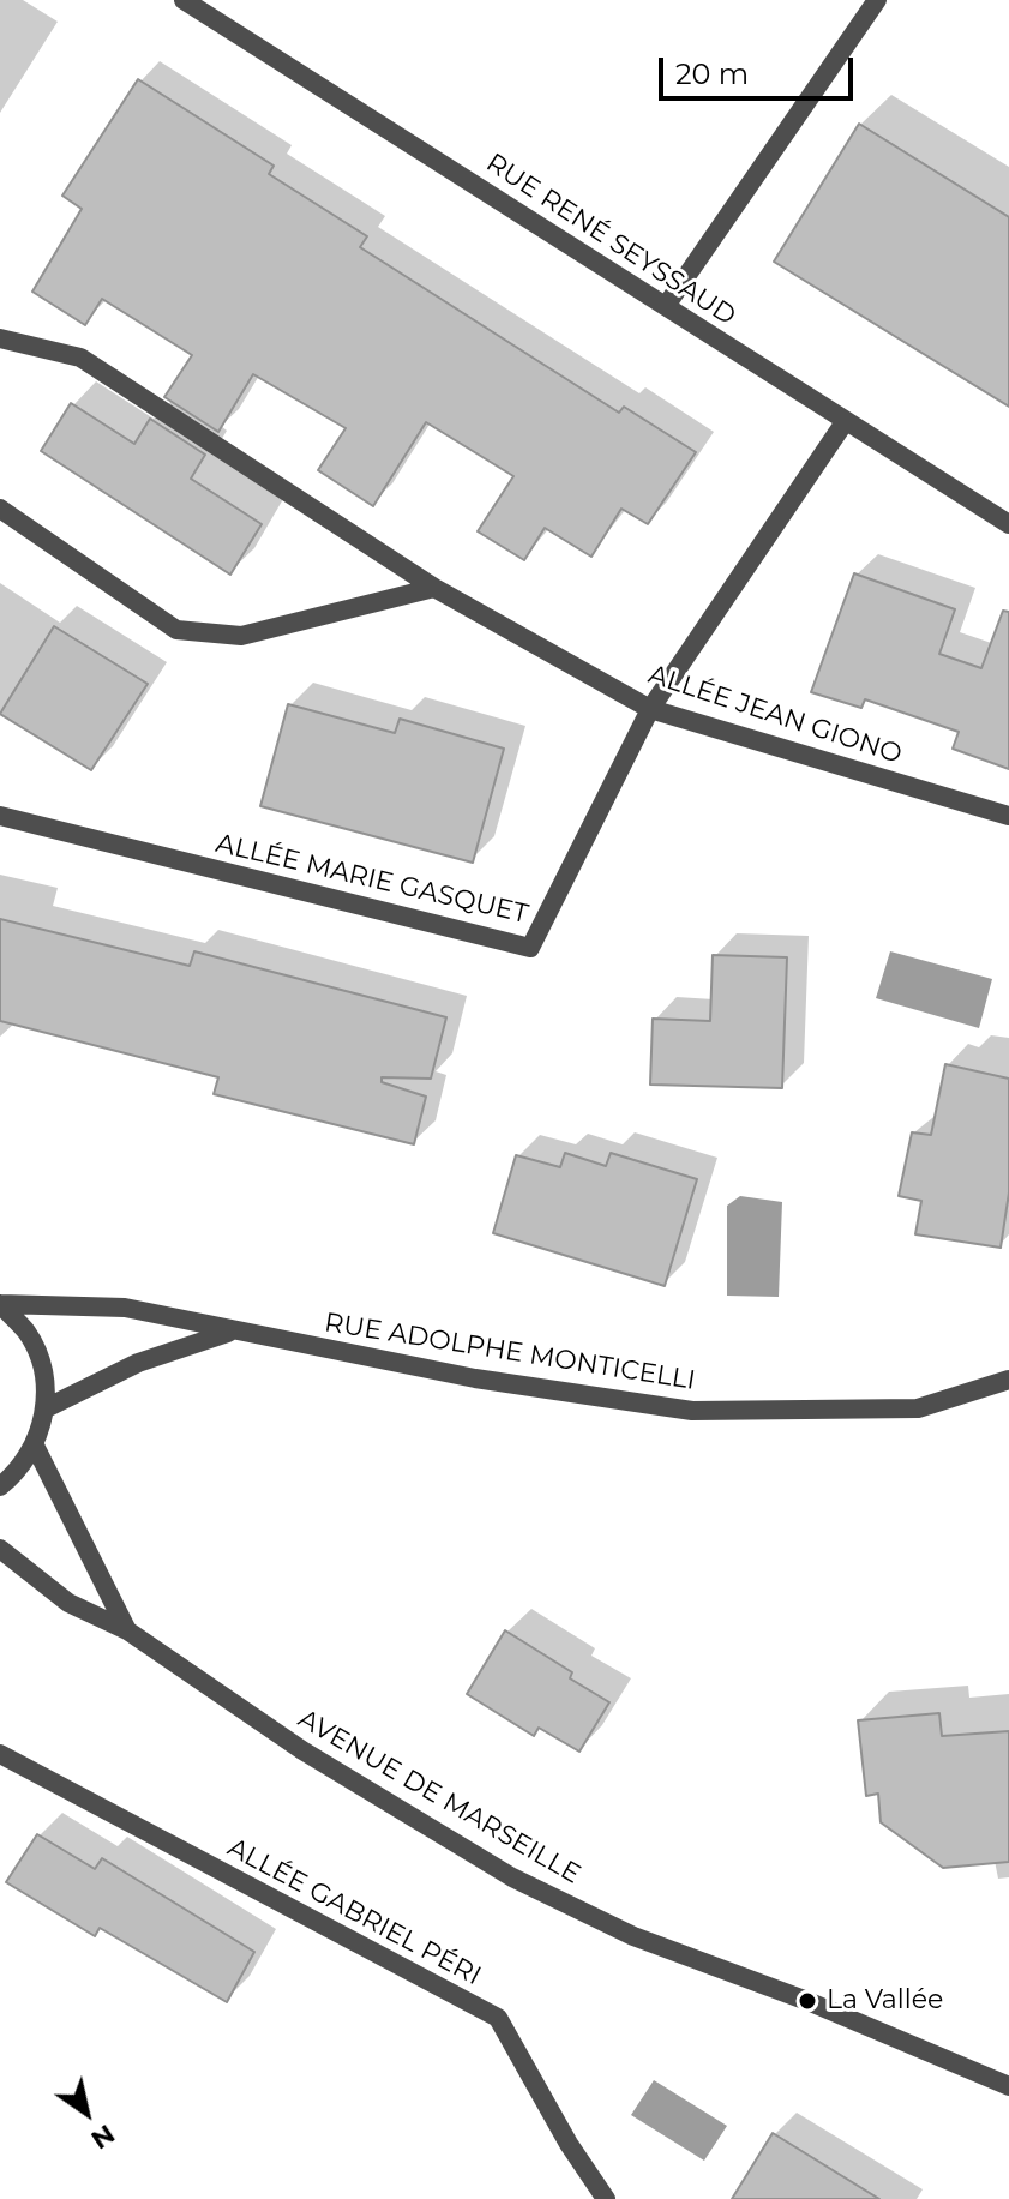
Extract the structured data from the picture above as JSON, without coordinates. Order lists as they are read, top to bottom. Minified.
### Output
{"streets":{"street":["RUE RENÉ SEYSSAUD","ALLÉE JEAN GIONO","ALLÉE MARIE GASQUET","RUE ADOLPHE MONTICELLI","AVENUE DE MARSEILLE","ALLÉE GABRIEL PÉRI"]},"crossings":[["RUE RENÉ SEYSSAUD","ALLÉE MARIE GASQUET"],["ALLÉE JEAN GIONO","ALLÉE MARIE GASQUET"]],"places":["La Vallée"],"scale_bar":"20 m","north":"bottom right"}
